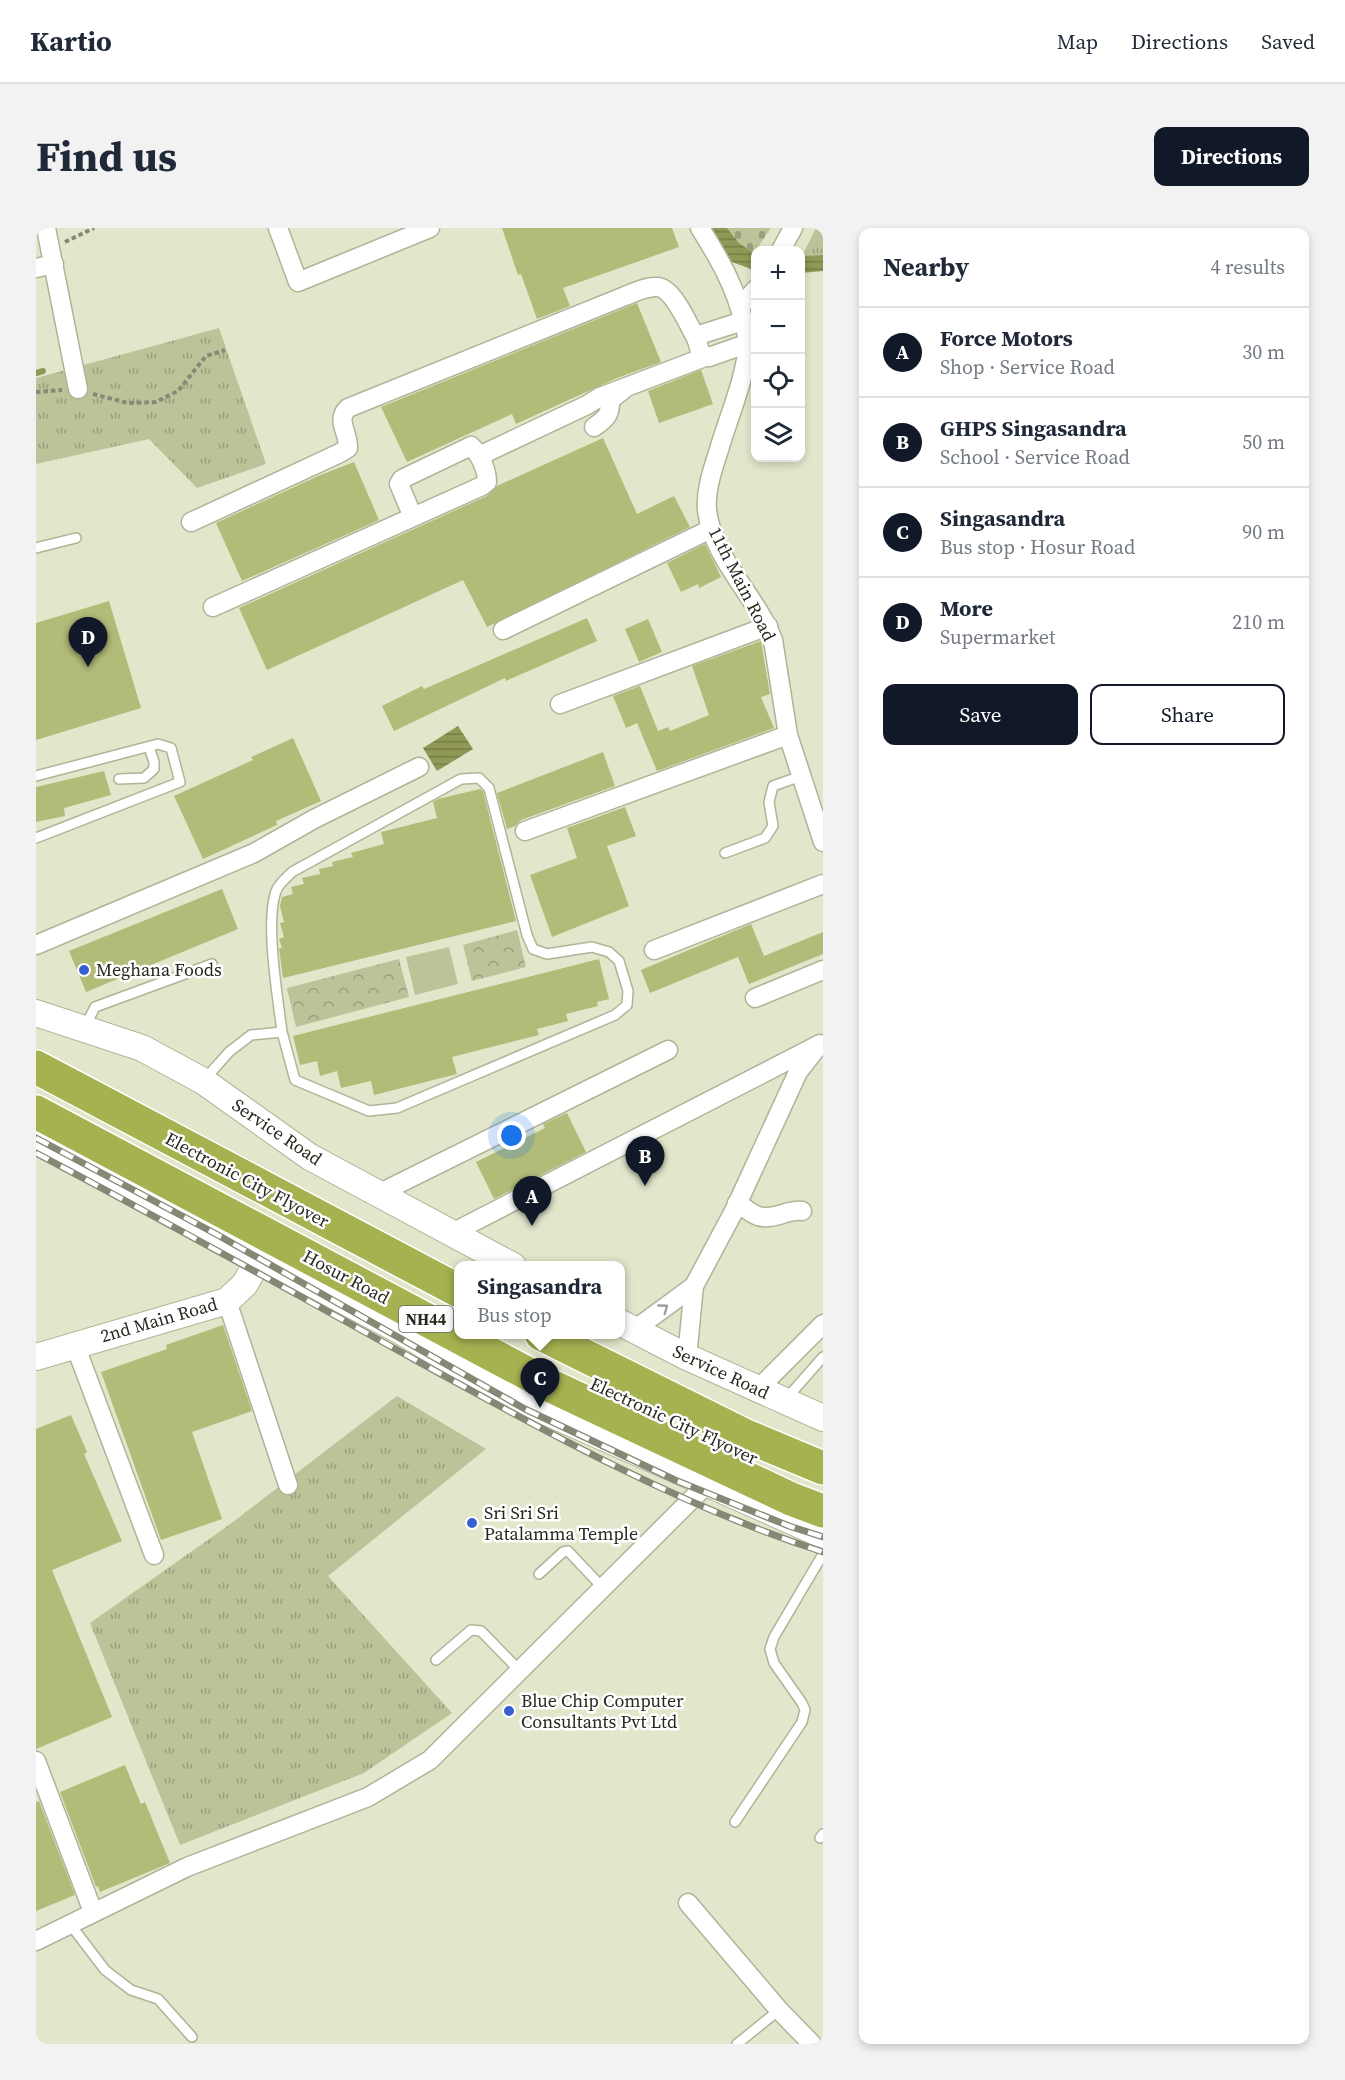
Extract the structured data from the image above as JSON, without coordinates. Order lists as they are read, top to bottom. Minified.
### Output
{"streets":{"highway":["Electronic City Flyover","Hosur Road","NH44"],"street":["11th Main Road","Service Road","2nd Main Road"]},"places":["Meghana Foods","Sri Sri Sri Patalamma Temple","Blue Chip Computer Consultants Pvt Ltd"],"page":{"header":"Kartio","nav":["Map","Directions","Saved"],"title":"Find us","buttons":["Directions",["Save","Share"]],"heading":["Nearby","4 results"],"map_buttons":["+","−"],"list":[{"mark":"A","name":"Force Motors","note":"Shop · Service Road","value":"30 m"},{"mark":"B","name":"GHPS Singasandra","note":"School · Service Road","value":"50 m"},{"mark":"C","name":"Singasandra","note":"Bus stop · Hosur Road","value":"90 m"},{"mark":"D","name":"More","note":"Supermarket","value":"210 m"}],"pins":["D","B","A","C"],"popup":["Singasandra","Bus stop"]}}
